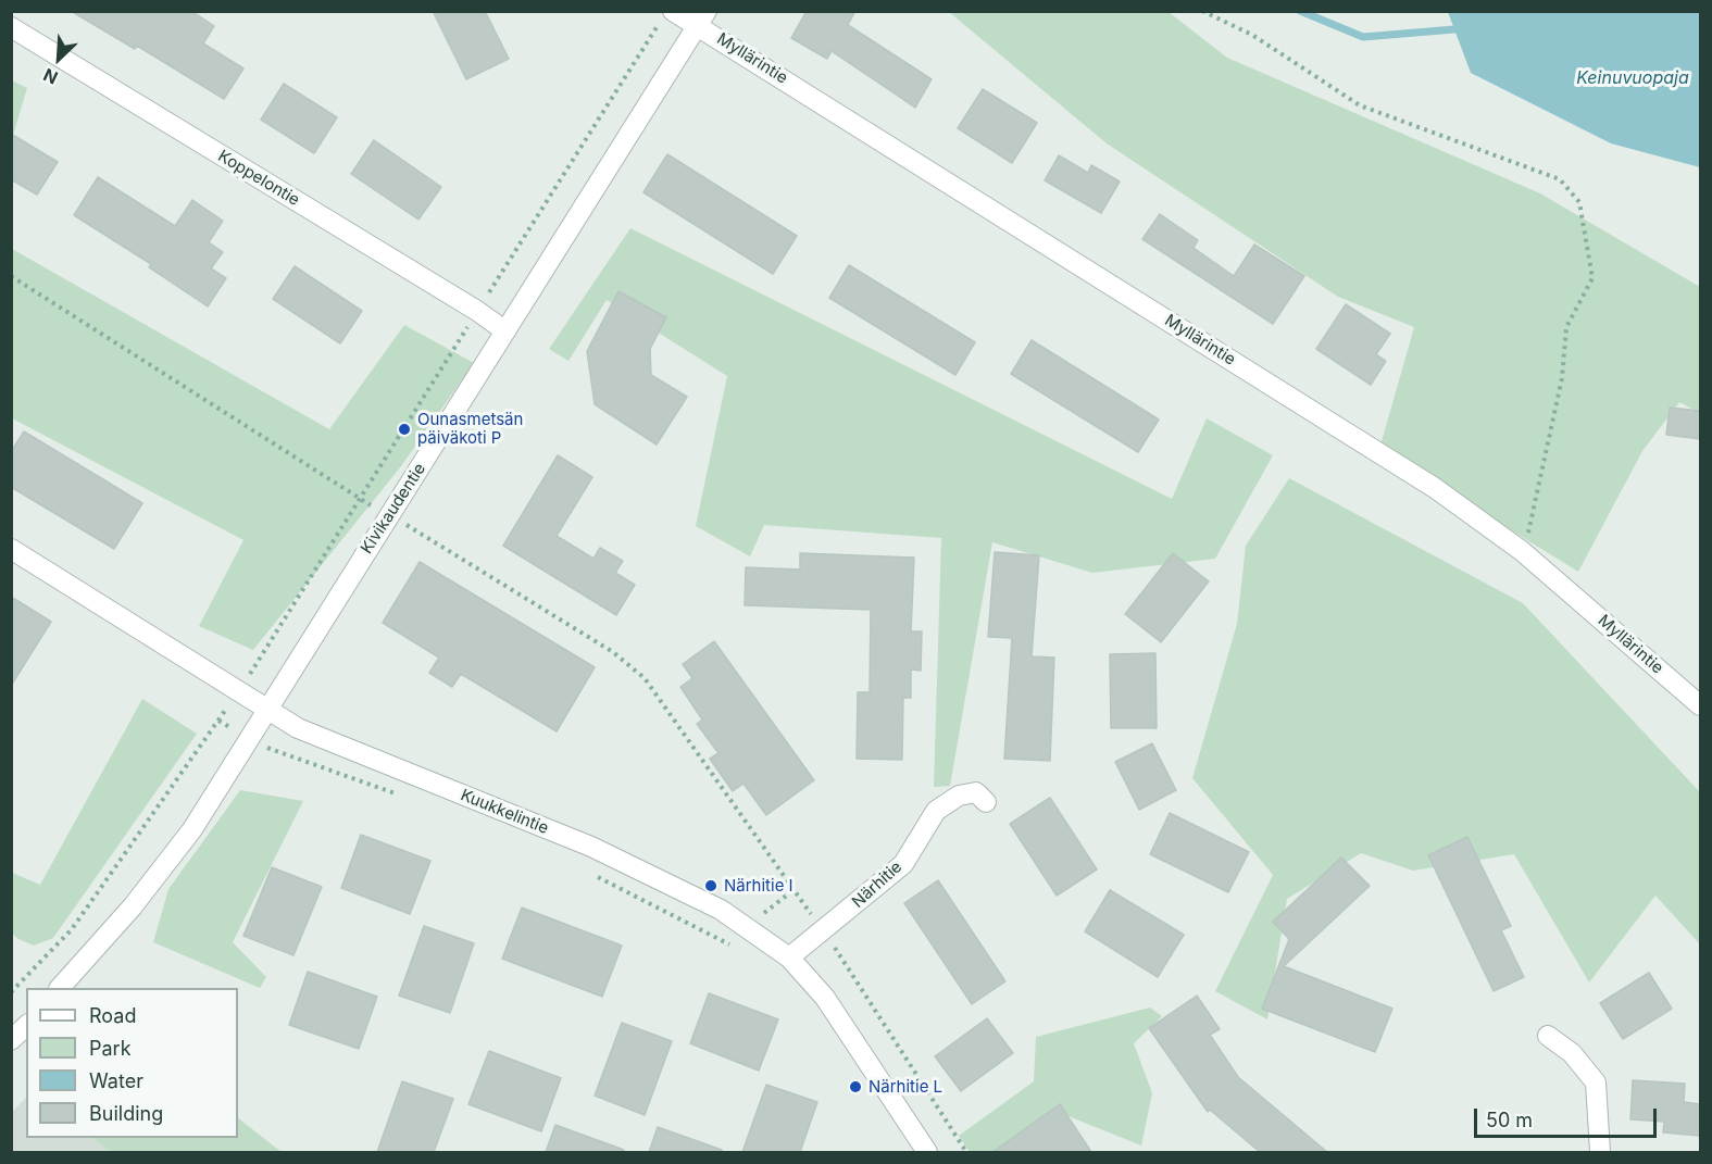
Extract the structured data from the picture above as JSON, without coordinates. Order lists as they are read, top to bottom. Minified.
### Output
{"streets":{"street":["Myllärintie","Koppelontie","Kivikaudentie","Kuukkelintie","Närhitie"]},"crossings":[["Myllärintie","Kivikaudentie"],["Koppelontie","Kivikaudentie"],["Kivikaudentie","Kuukkelintie"],["Kuukkelintie","Närhitie"]],"water":["Keinuvuopaja"],"places":["Ounasmetsän päiväkoti P","Närhitie I","Närhitie L"],"legend":["Road","Park","Water","Building"],"scale_bar":"50 m","north":"bottom left"}
